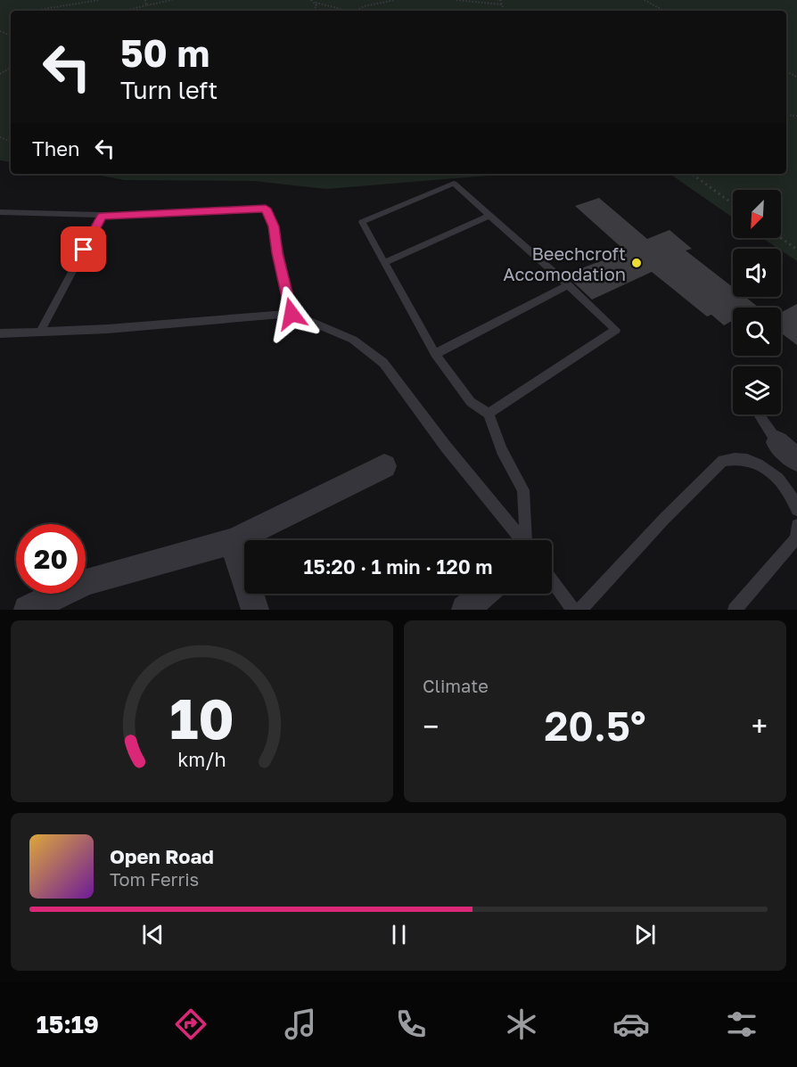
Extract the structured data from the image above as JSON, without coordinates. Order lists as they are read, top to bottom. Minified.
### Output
{"places":["Beechcroft Accomodation"],"north":"bottom left","page":{"turn":["50 m","Turn left"],"then":"Then","limit":"20","trip":"15:20 · 1 min · 120 m","tile":"Climate","heat":["−","20.5°","+"],"song":["Open Road","Tom Ferris"],"tabs":"15:19","gauge":["10","km/h"]}}
